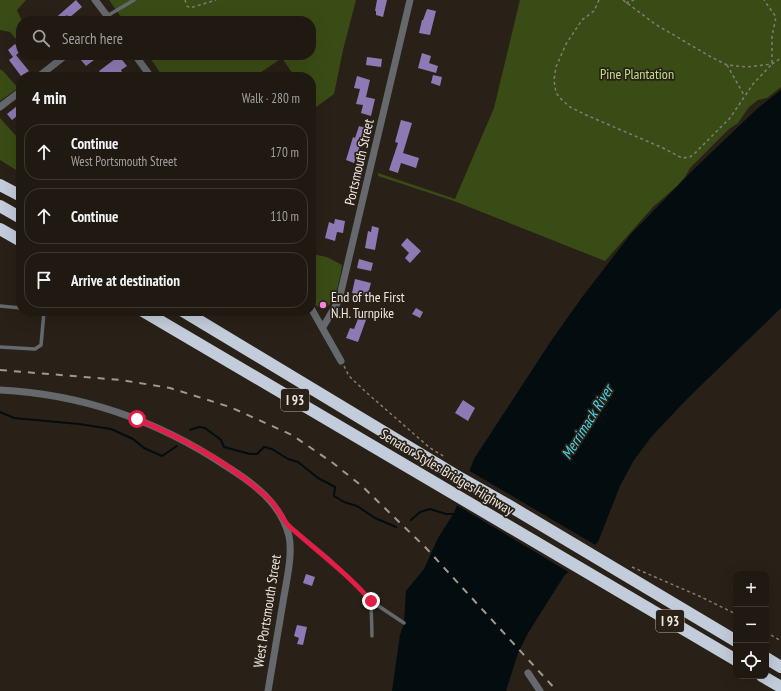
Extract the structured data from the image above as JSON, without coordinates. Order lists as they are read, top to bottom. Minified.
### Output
{"streets":{"highway":["I 93","Senator Styles Bridges Highway"],"street":["Portsmouth Street","West Portsmouth Street"]},"water":["Merrimack River"],"parks":["Pine Plantation"],"places":["End of the First N.H. Turnpike"],"page":{"search":"Search here","heading":["4 min","Walk · 280 m"],"list":[["Continue","West Portsmouth Street","170 m"],["Continue","110 m"],"Arrive at destination"],"map_buttons":["+","−"]}}
